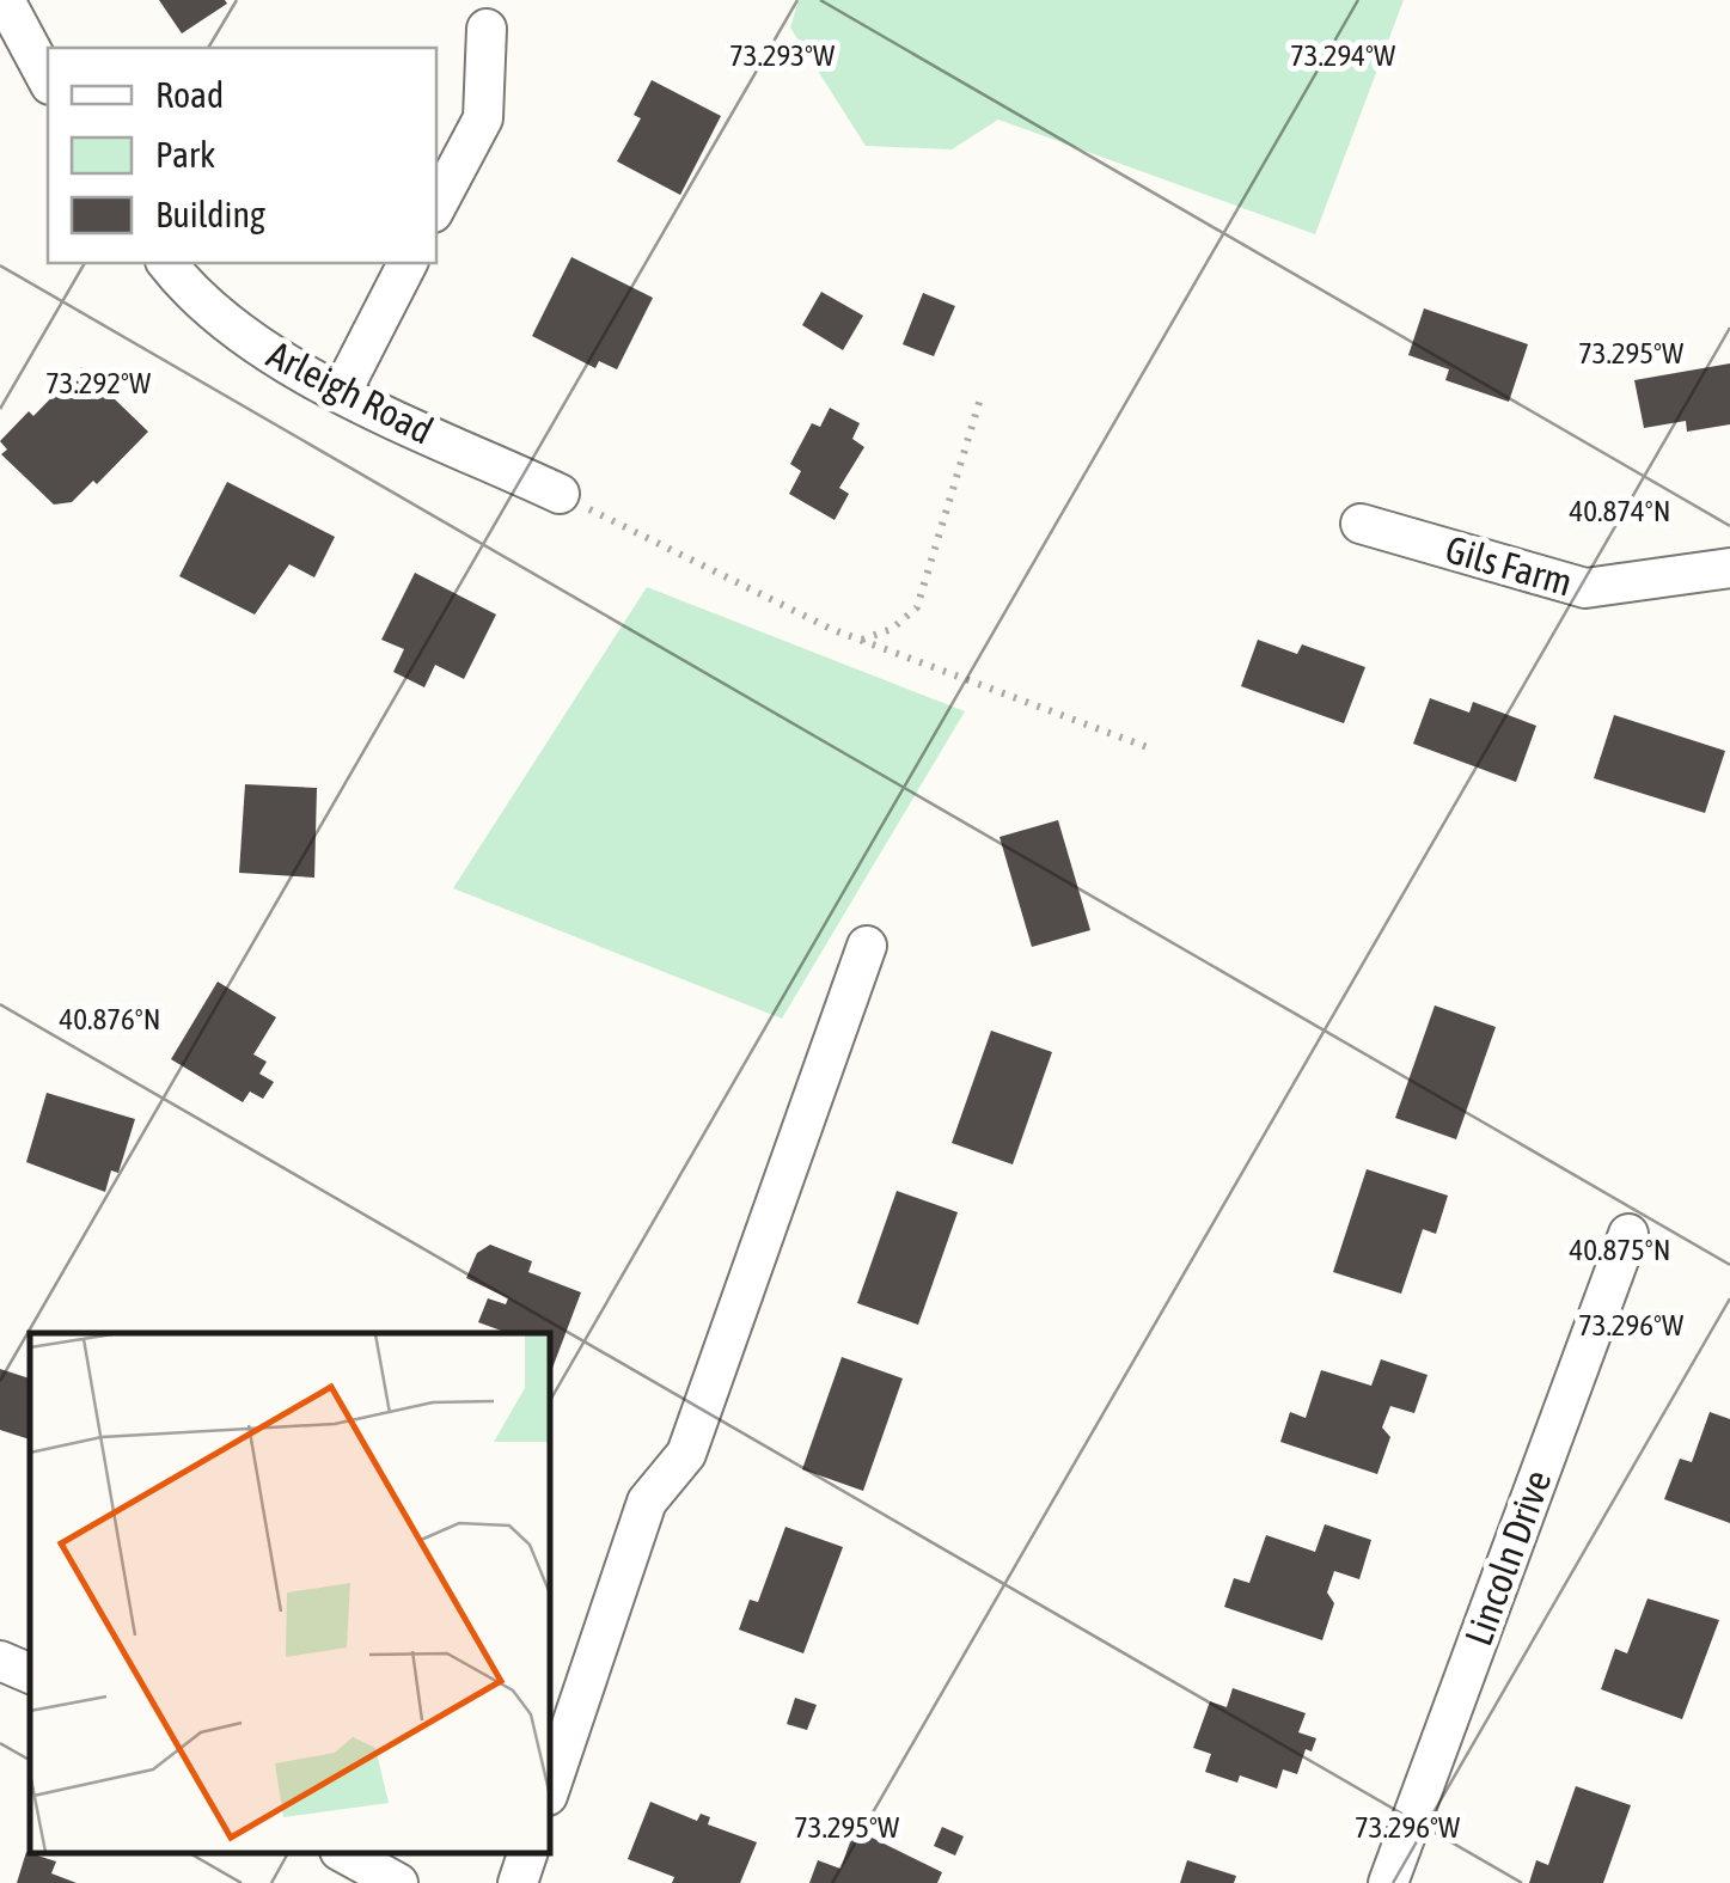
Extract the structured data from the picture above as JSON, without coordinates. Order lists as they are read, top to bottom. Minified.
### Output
{"streets":{"street":["Arleigh Road","Gils Farm","Lincoln Drive"]},"legend":["Road","Park","Building"],"coordinates":["73.293°W","73.294°W","73.295°W","73.292°W","40.874°N","40.876°N","40.875°N","73.296°W"]}
